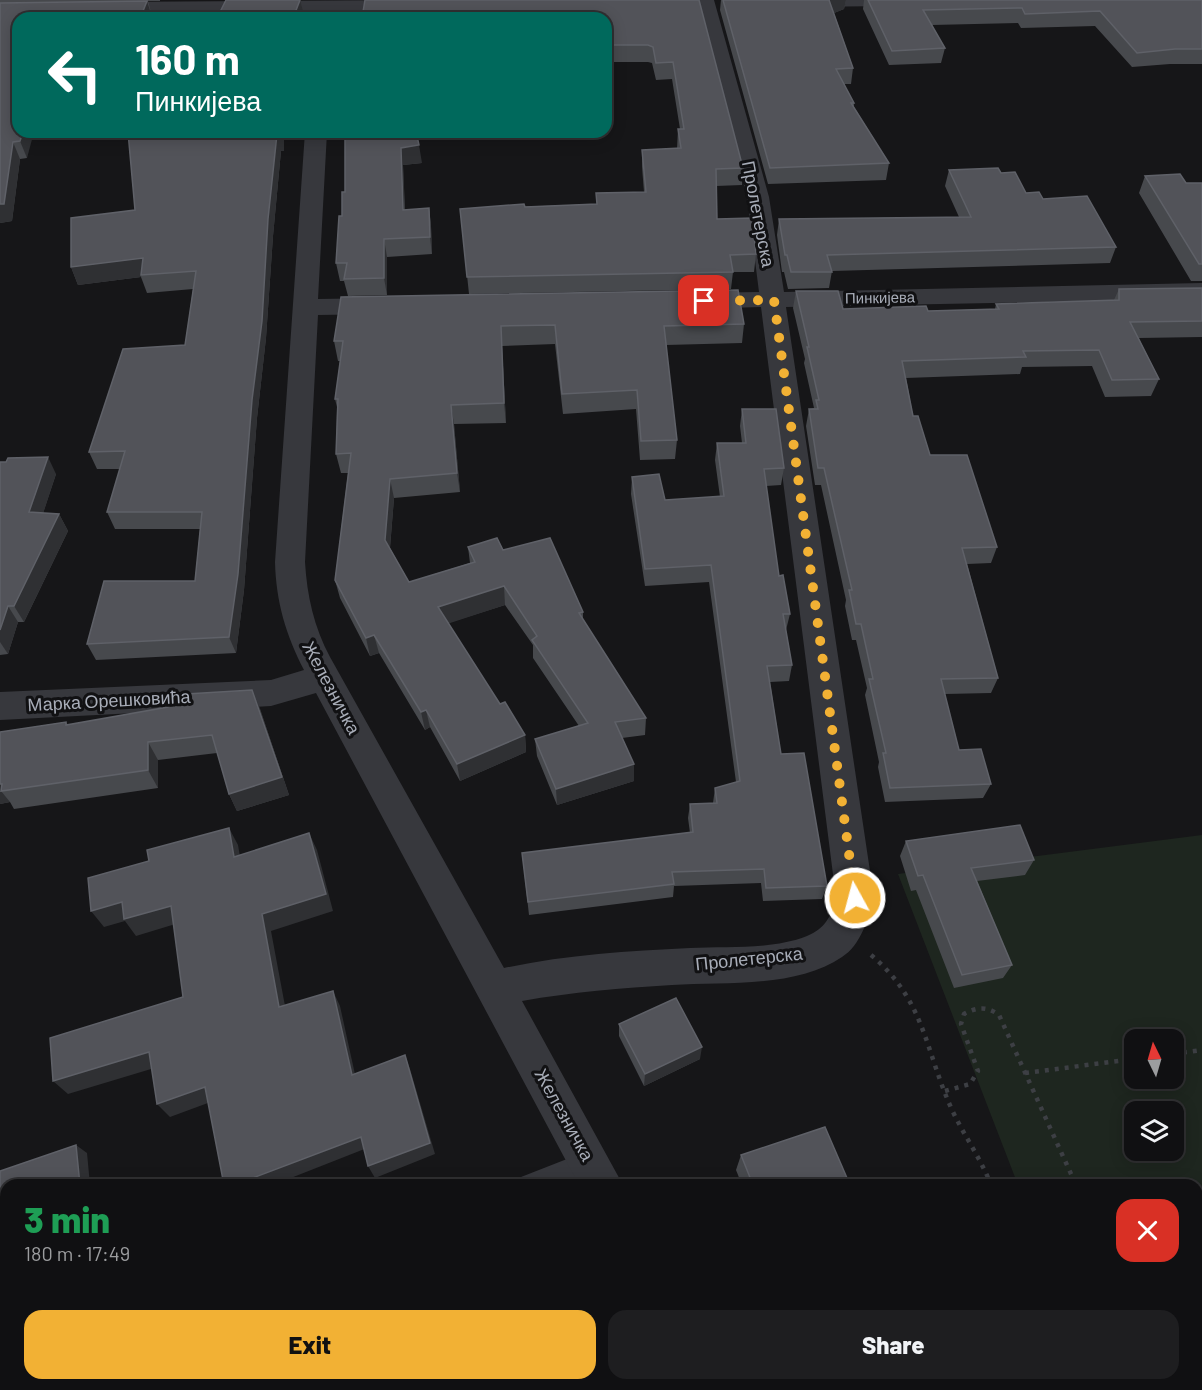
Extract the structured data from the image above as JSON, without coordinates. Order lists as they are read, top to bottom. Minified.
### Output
{"streets":{"street":["Пролетерска","Пинкијева","Железничка","Марка Орешковића"]},"crossings":[["Пролетерска","Пинкијева"],["Пролетерска","Железничка"],["Железничка","Марка Орешковића"]],"north":"top","page":{"turn":["160 m","Пинкијева"],"heading":["3 min","180 m · 17:49"],"buttons":["Exit","Share"]}}
